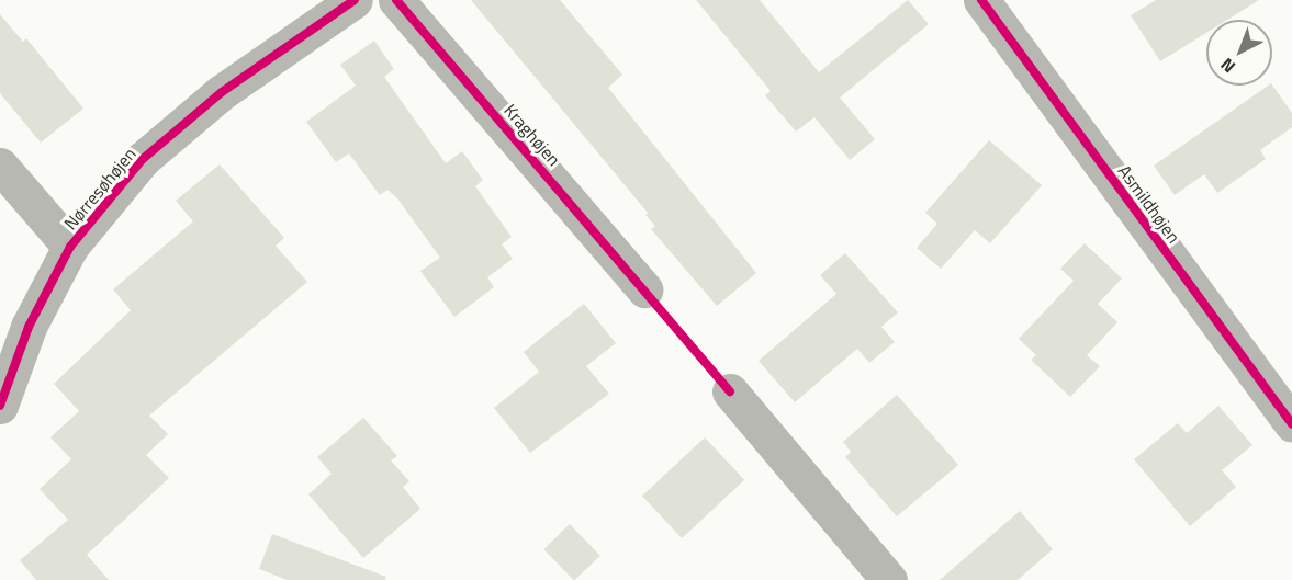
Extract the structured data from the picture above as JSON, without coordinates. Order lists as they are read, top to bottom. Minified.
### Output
{"streets":{"street":["Kraghøjen","Nørresøhøjen","Asmildhøjen"]},"north":"bottom left"}
